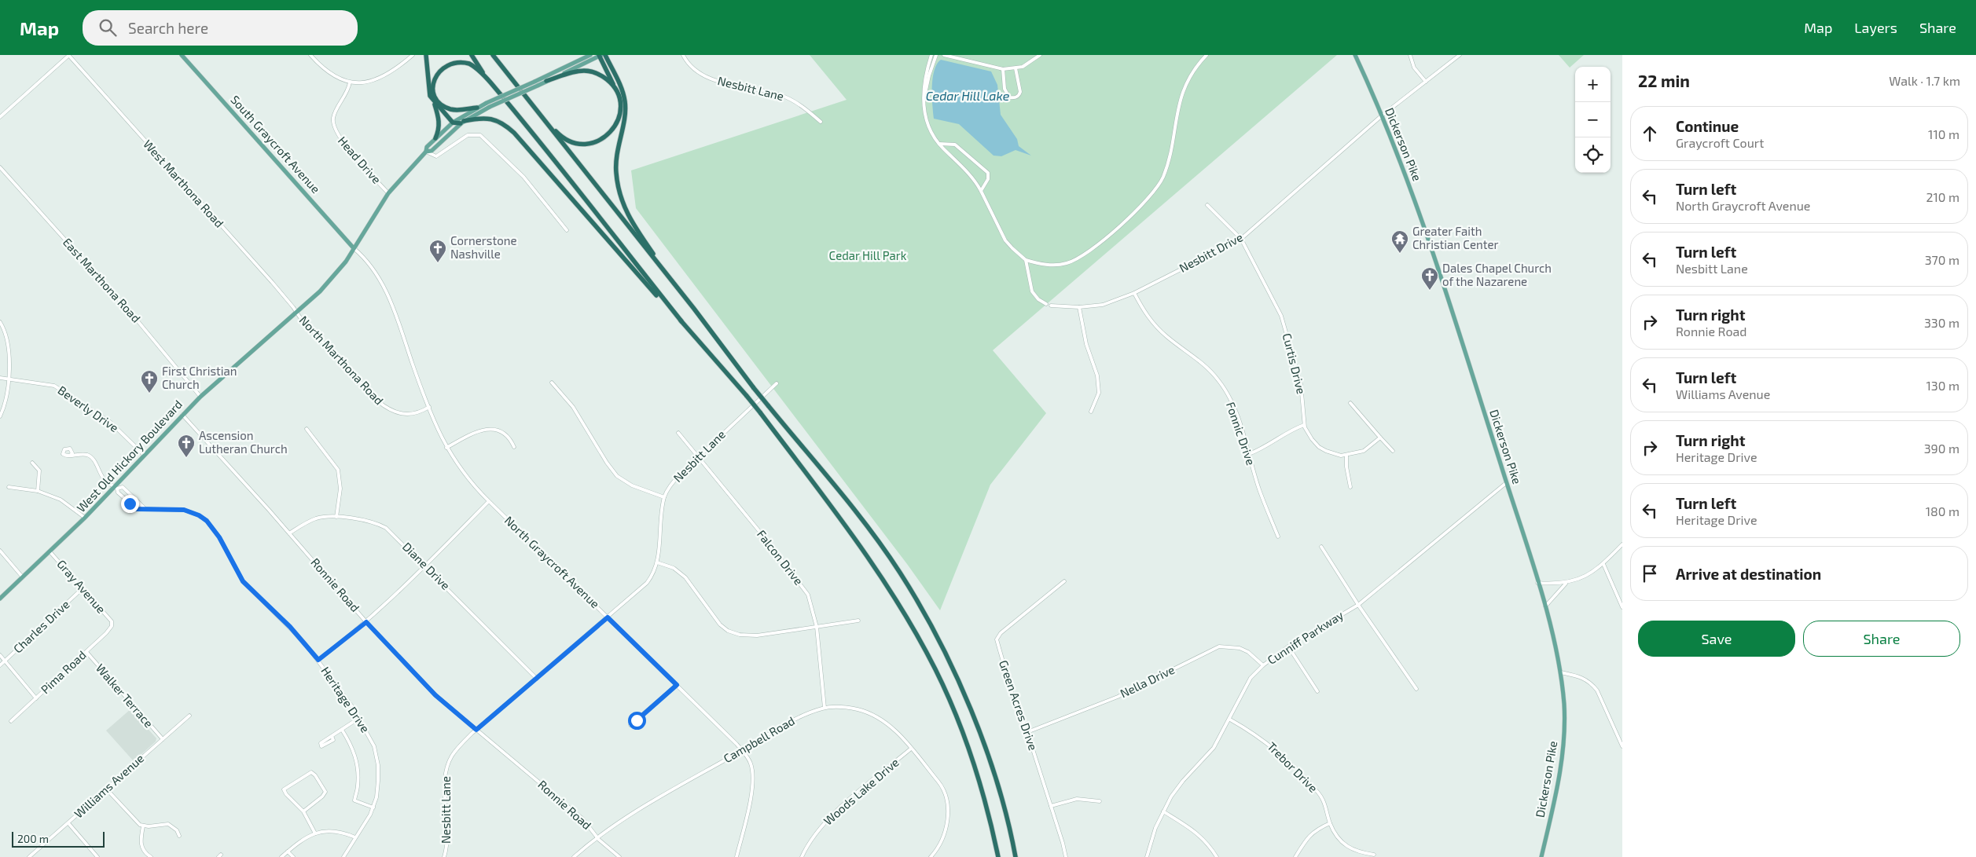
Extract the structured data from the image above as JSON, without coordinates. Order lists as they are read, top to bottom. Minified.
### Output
{"streets":{"main road":["South Graycroft Avenue","Dickerson Pike","West Old Hickory Boulevard"],"street":["Nesbitt Lane","Head Drive","West Marthona Road","Nesbitt Drive","East Marthona Road","North Marthona Road","Curtis Drive","Beverly Drive","Fonnic Drive","Falcon Drive","North Graycroft Avenue","Diane Drive","Ronnie Road","Gray Avenue","Charles Drive","Cunniff Parkway","Pima Road","Nella Drive","Walker Terrace","Heritage Drive","Green Acres Drive","Campbell Road","Trebor Drive","Williams Avenue","Woods Lake Drive"]},"crossings":[["Nesbitt Lane","Falcon Drive"],["Nesbitt Lane","North Graycroft Avenue"],["Nesbitt Lane","Diane Drive"],["Nesbitt Lane","Ronnie Road"],["South Graycroft Avenue","West Old Hickory Boulevard"],["South Graycroft Avenue","North Graycroft Avenue"],["Dickerson Pike","Nesbitt Drive"],["Dickerson Pike","Cunniff Parkway"],["Head Drive","West Old Hickory Boulevard"],["West Marthona Road","North Marthona Road"],["West Marthona Road","West Old Hickory Boulevard"],["Nesbitt Drive","Curtis Drive"],["Nesbitt Drive","Fonnic Drive"],["East Marthona Road","West Old Hickory Boulevard"],["North Marthona Road","West Old Hickory Boulevard"],["North Marthona Road","North Graycroft Avenue"],["Beverly Drive","West Old Hickory Boulevard"],["West Old Hickory Boulevard","North Graycroft Avenue"],["West Old Hickory Boulevard","Ronnie Road"],["West Old Hickory Boulevard","Gray Avenue"],["West Old Hickory Boulevard","Heritage Drive"],["Falcon Drive","Campbell Road"],["North Graycroft Avenue","Campbell Road"],["Diane Drive","Ronnie Road"],["Ronnie Road","Campbell Road"],["Gray Avenue","Charles Drive"],["Gray Avenue","Pima Road"],["Cunniff Parkway","Nella Drive"],["Cunniff Parkway","Trebor Drive"],["Pima Road","Walker Terrace"],["Nella Drive","Green Acres Drive"],["Walker Terrace","Williams Avenue"],["Campbell Road","Woods Lake Drive"]],"water":["Cedar Hill Lake"],"parks":["Cedar Hill Park"],"places":{"temple":["Greater Faith Christian Center"],"church":["Cornerstone Nashville","Dales Chapel Church of the Nazarene","First Christian Church","Ascension Lutheran Church"]},"scale_bar":"200 m","page":{"header":"Map","search":"Search here","nav":["Map","Layers","Share"],"heading":["22 min","Walk · 1.7 km"],"map_buttons":["+","−"],"list":[["Continue","Graycroft Court","110 m"],["Turn left","North Graycroft Avenue","210 m"],["Turn left","Nesbitt Lane","370 m"],["Turn right","Ronnie Road","330 m"],["Turn left","Williams Avenue","130 m"],["Turn right","Heritage Drive","390 m"],["Turn left","Heritage Drive","180 m"],"Arrive at destination"],"buttons":["Save","Share"],"scale":"200 m"}}
